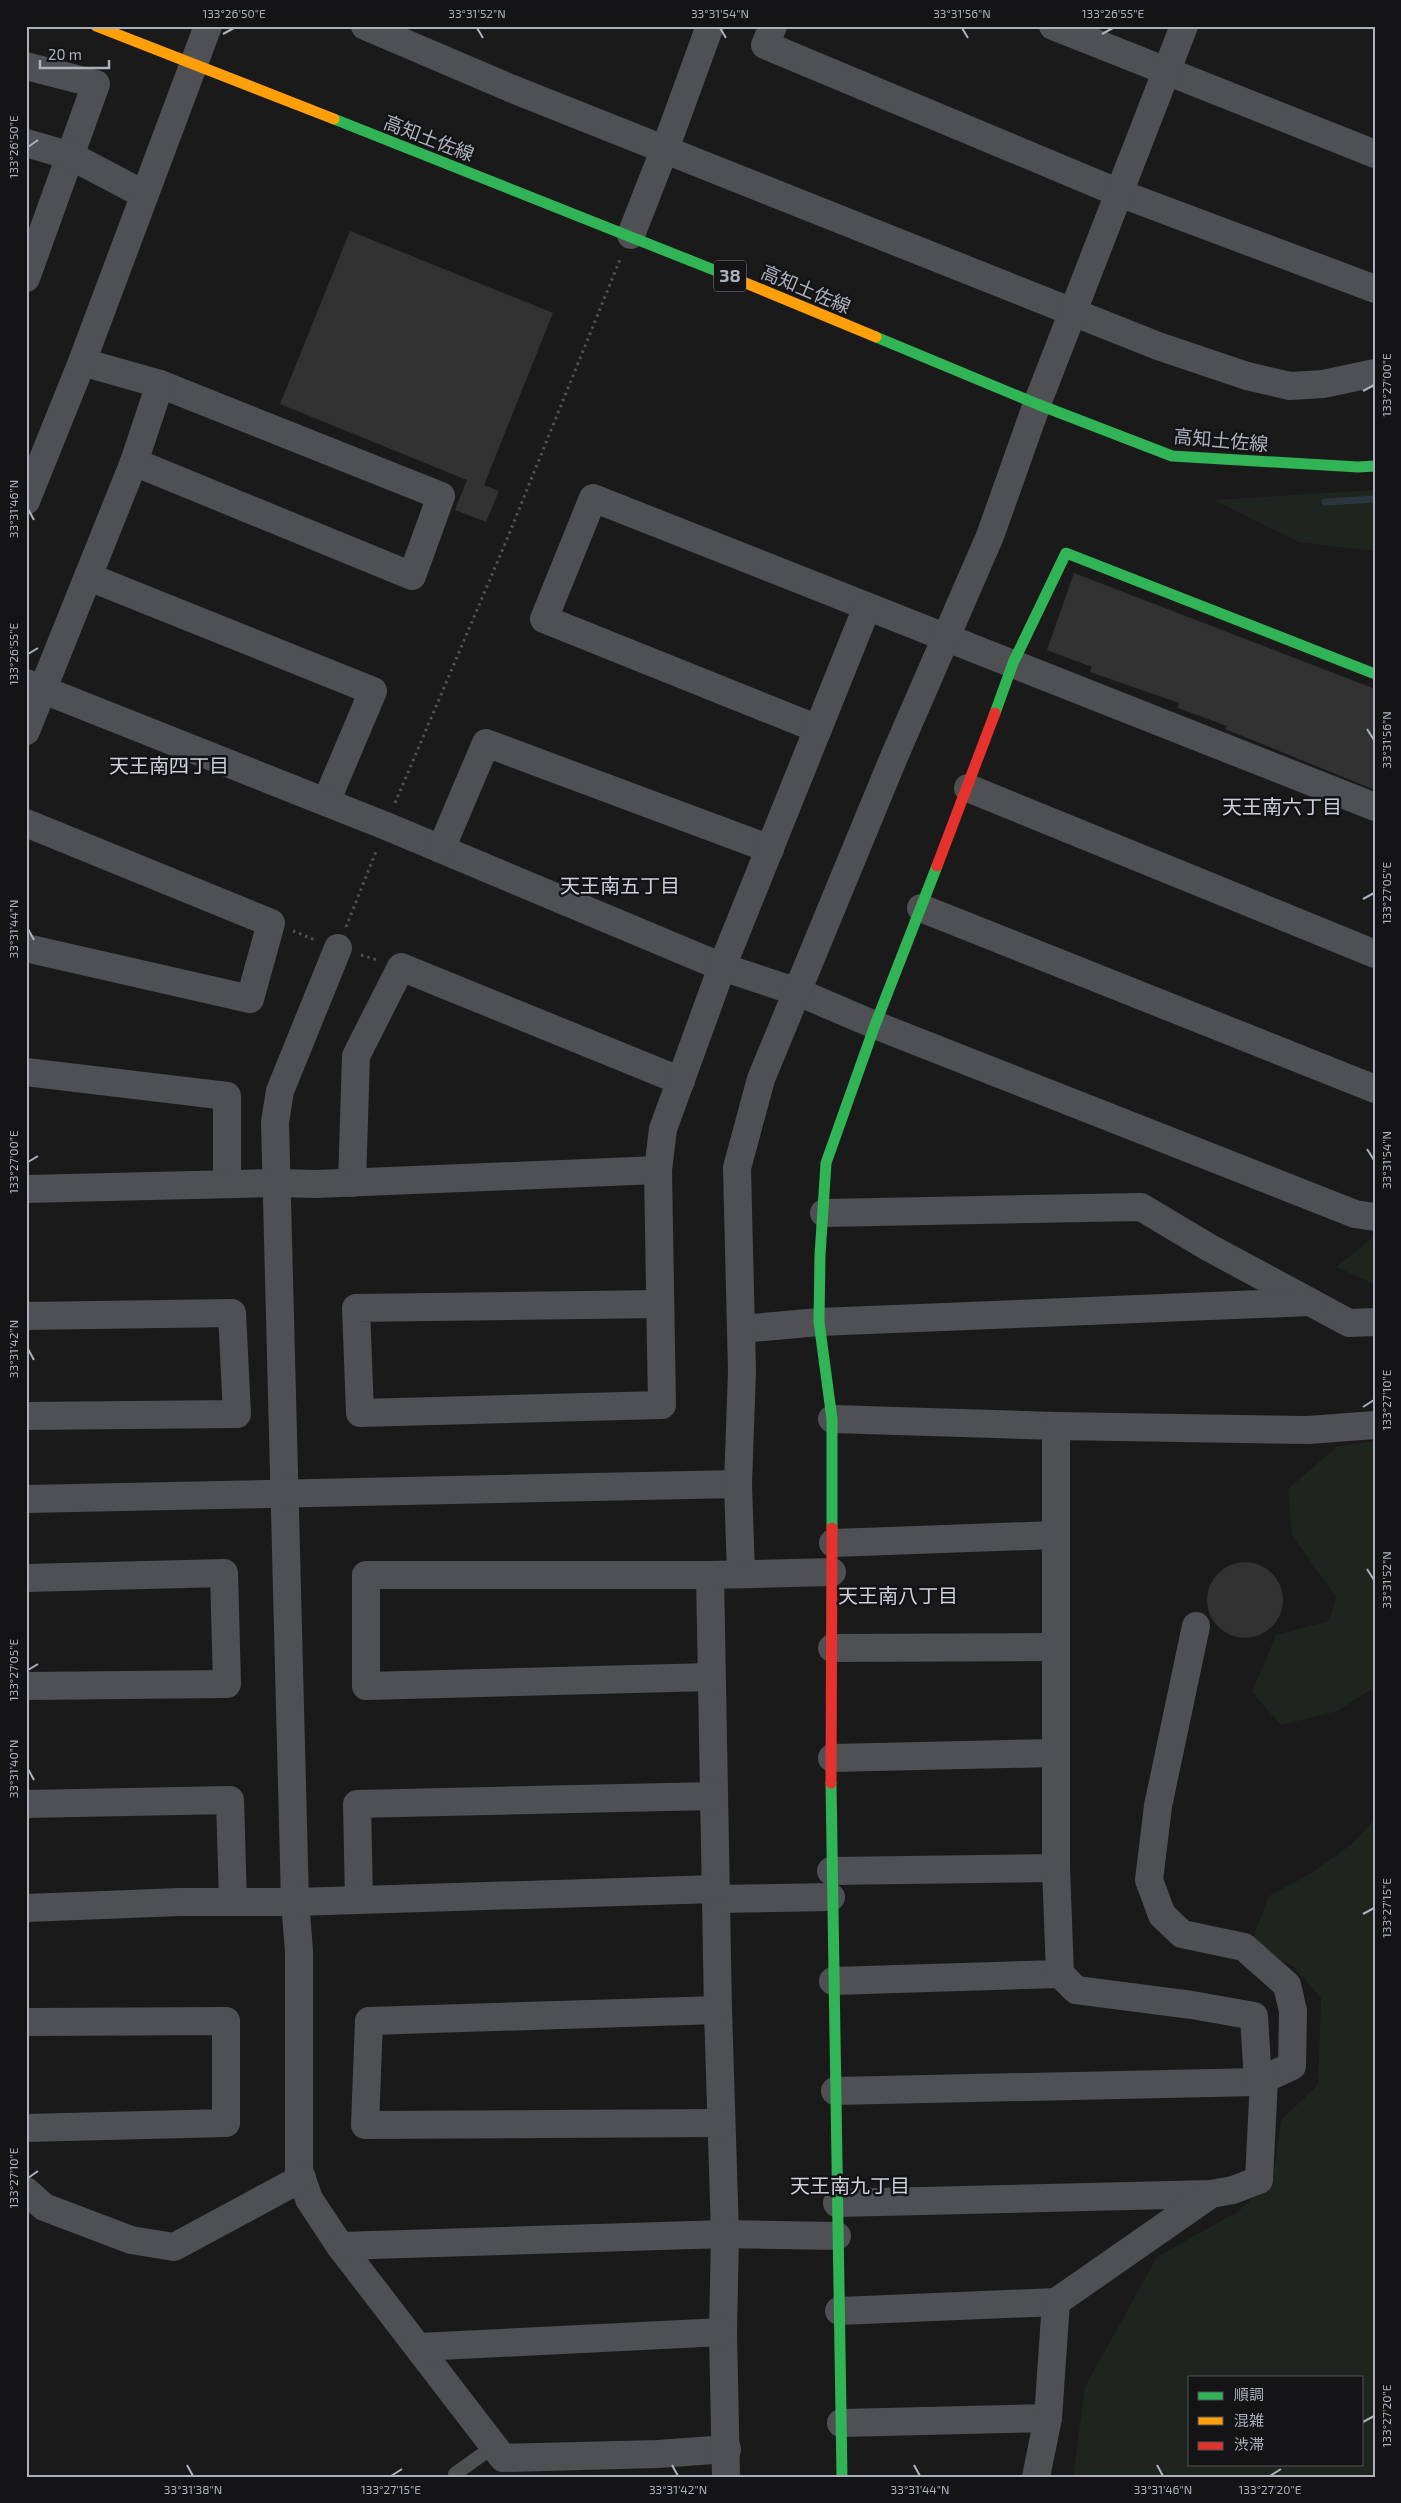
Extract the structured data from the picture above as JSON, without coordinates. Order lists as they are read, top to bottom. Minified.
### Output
{"streets":{"street":["高知土佐線","38"]},"districts":["天王南四丁目","天王南六丁目","天王南五丁目","天王南八丁目","天王南九丁目"],"legend":["順調","混雑","渋滞"],"scale_bar":"20 m","coordinates":["133°26'50\"E","33°31'52\"N","33°31'54\"N","33°31'56\"N","133°26'55\"E","133°27'00\"E","33°31'46\"N","133°27'05\"E","33°31'44\"N","33°31'42\"N","133°27'10\"E","33°31'40\"N","133°27'15\"E","133°27'20\"E","33°31'38\"N"]}
